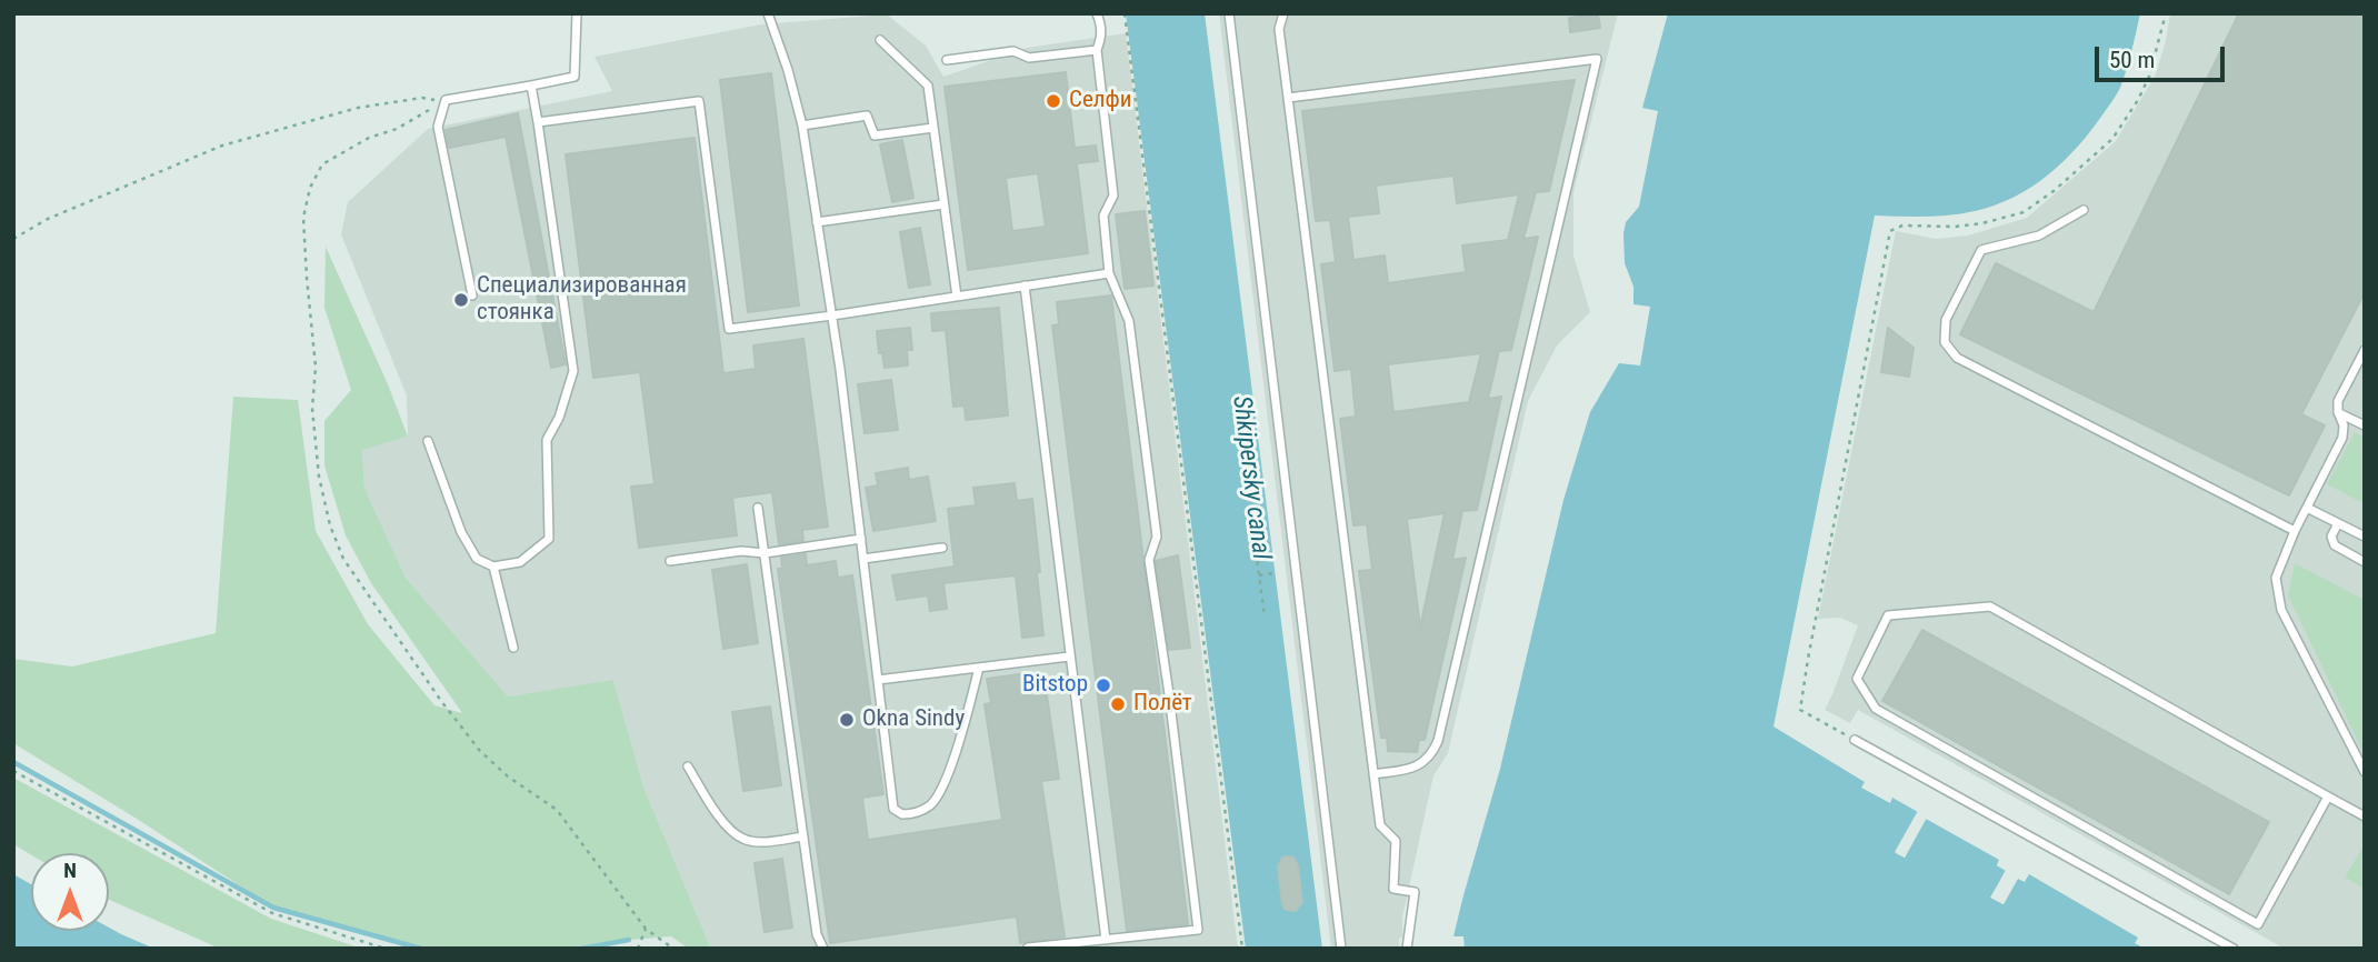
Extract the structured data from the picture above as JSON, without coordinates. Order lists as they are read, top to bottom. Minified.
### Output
{"water":["Shkipersky canal"],"places":["Селфи","Специализированная стоянка","Bitstop","Полёт","Okna Sindy"],"scale_bar":"50 m","north":"top"}
